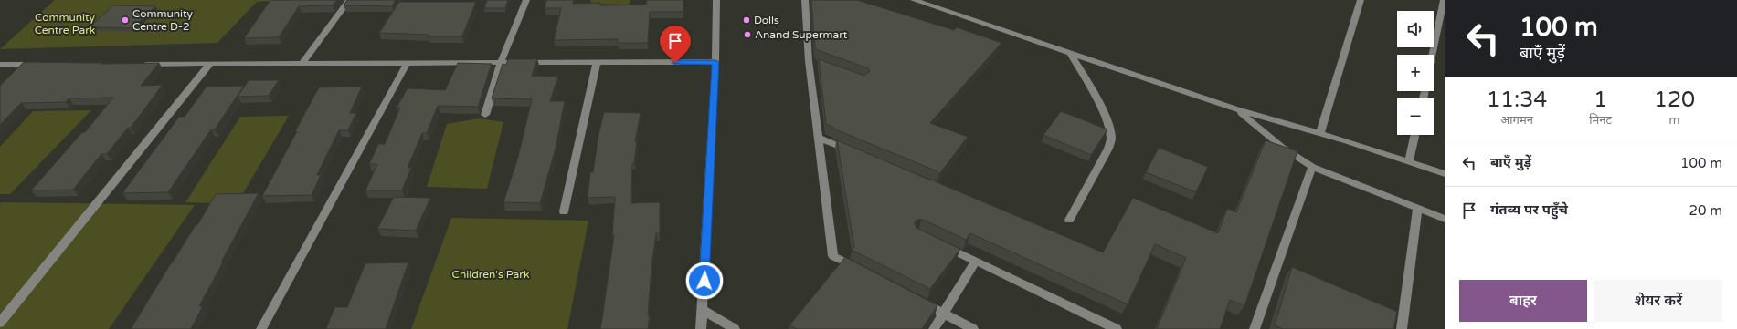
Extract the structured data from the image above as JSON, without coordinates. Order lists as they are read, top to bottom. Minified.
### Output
{"parks":["Community Centre Park","Children's Park"],"places":["Community Centre D-2","Dolls","Anand Supermart"],"page":{"turn":["100 m","बाएँ मुड़ें"],"map_buttons":["+","−"],"eta":["11:34","आगमन","1","मिनट","120","m"],"list":[{"name":"बाएँ मुड़ें","value":"100 m"},{"name":"गंतव्य पर पहुँचे","value":"20 m"}],"buttons":["बाहर","शेयर करें"]}}
